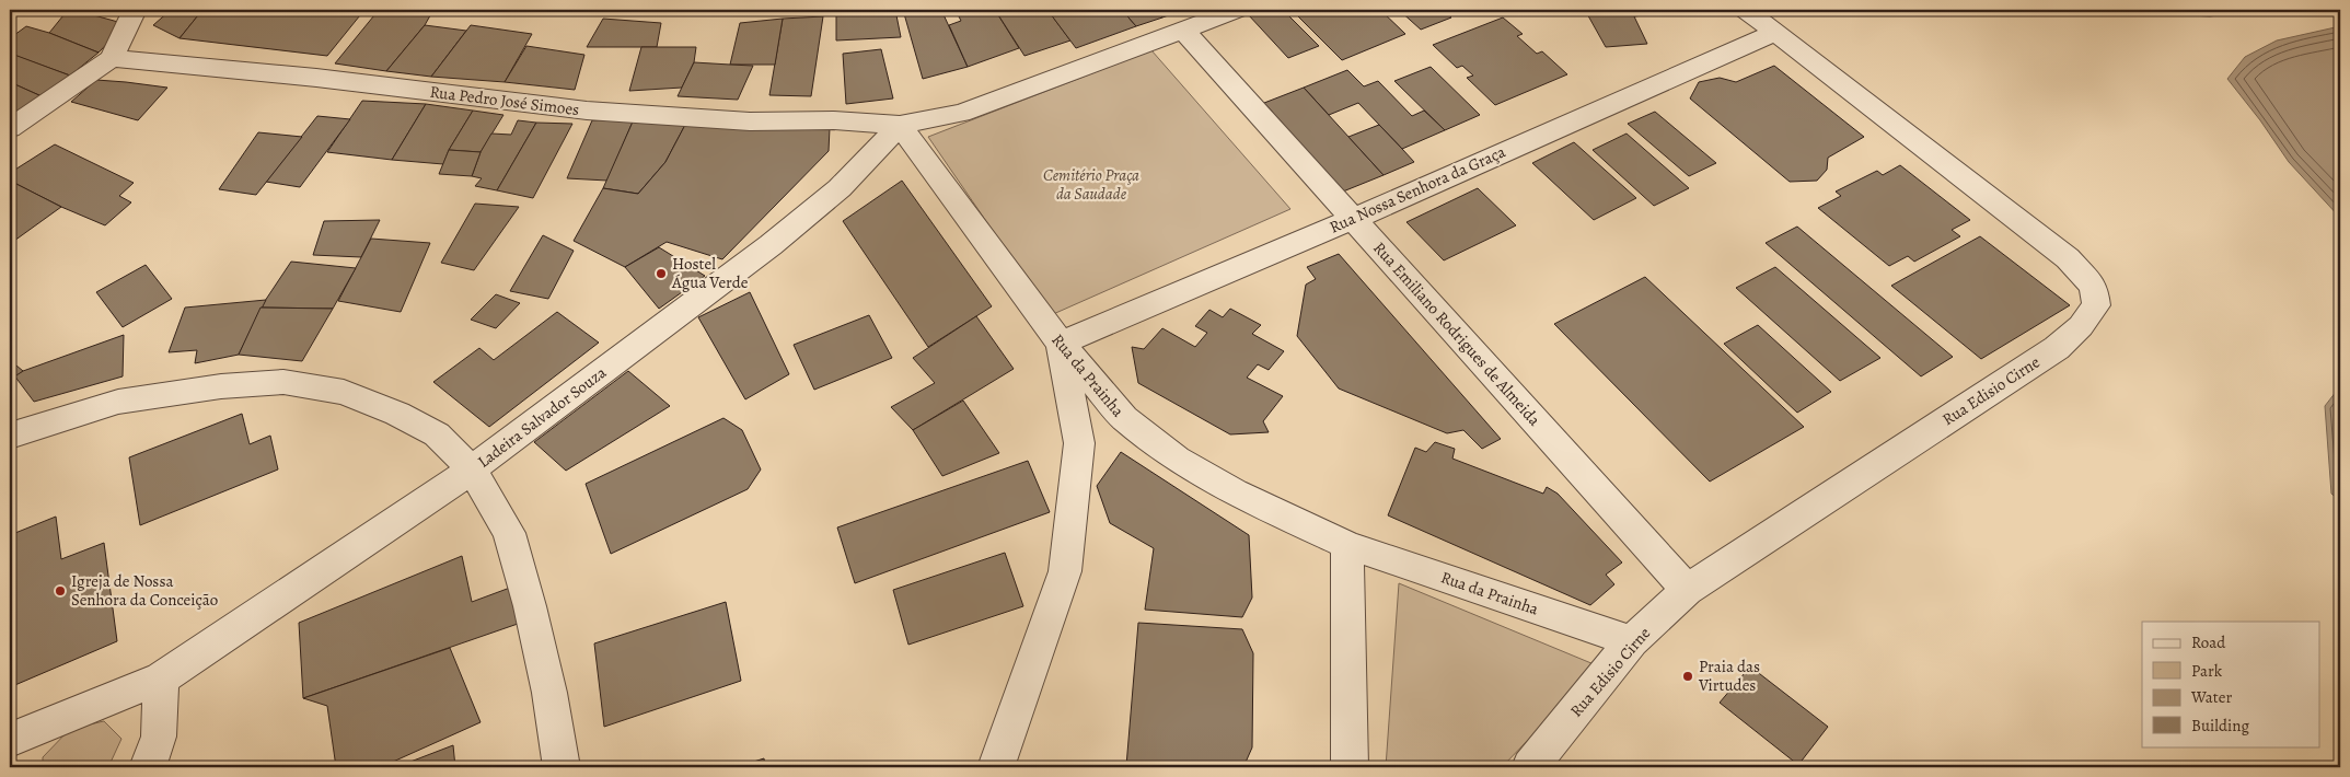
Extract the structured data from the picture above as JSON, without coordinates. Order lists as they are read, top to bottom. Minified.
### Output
{"streets":{"street":["Rua Pedro José Simoes","Rua Nossa Senhora da Graça","Rua Emiliano Rodrigues de Almeida","Rua da Prainha","Rua Edisio Cirne","Ladeira Salvador Souza"]},"crossings":[["Rua Pedro José Simoes","Rua Emiliano Rodrigues de Almeida"],["Rua Pedro José Simoes","Rua da Prainha"],["Rua Pedro José Simoes","Ladeira Salvador Souza"],["Rua Nossa Senhora da Graça","Rua Emiliano Rodrigues de Almeida"],["Rua Nossa Senhora da Graça","Rua da Prainha"],["Rua Nossa Senhora da Graça","Rua Edisio Cirne"],["Rua Emiliano Rodrigues de Almeida","Rua Edisio Cirne"],["Rua da Prainha","Rua Edisio Cirne"],["Rua da Prainha","Ladeira Salvador Souza"]],"parks":["Cemitério Praça da Saudade"],"places":["Hostel Água Verde","Igreja de Nossa Senhora da Conceição","Praia das Virtudes"],"legend":["Road","Park","Water","Building"]}
